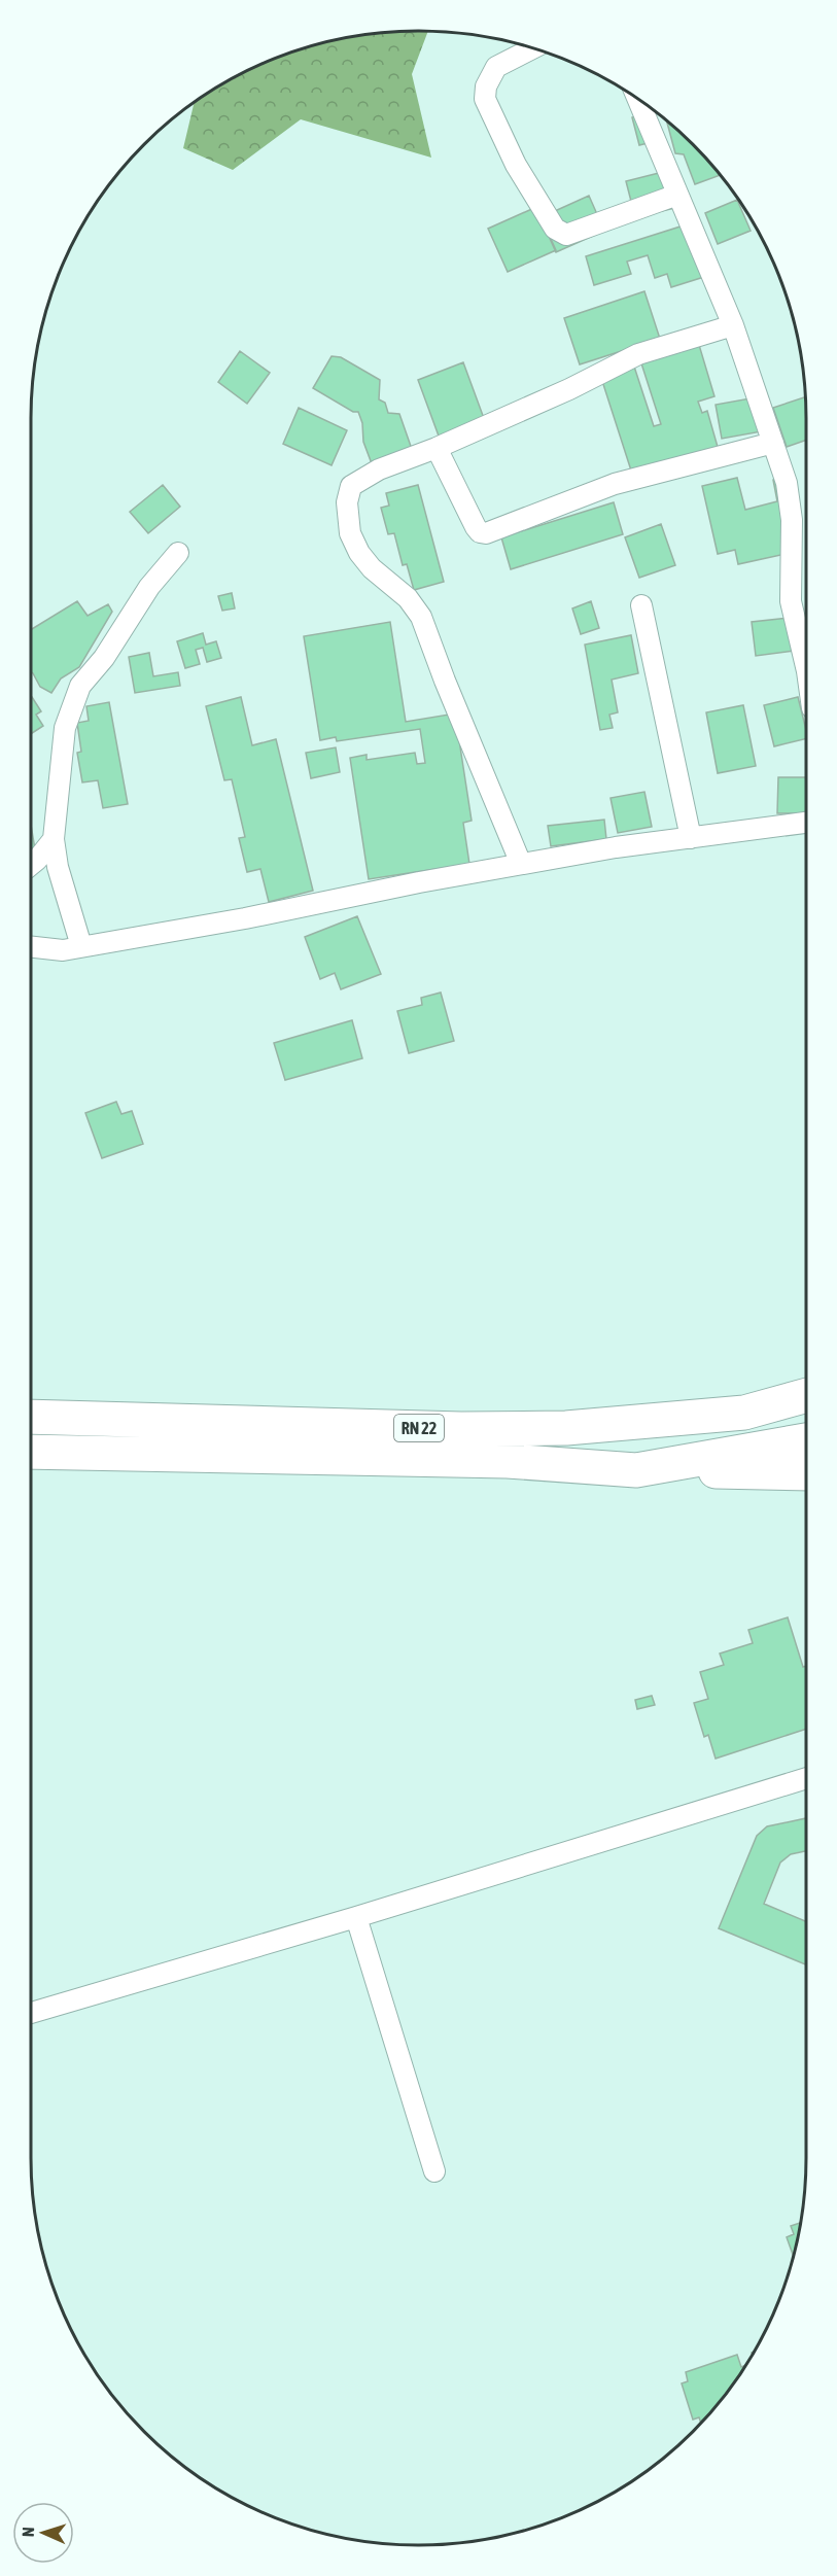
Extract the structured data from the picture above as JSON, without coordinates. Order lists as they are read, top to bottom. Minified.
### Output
{"streets":{"highway":["RN 22"]},"north":"left"}
